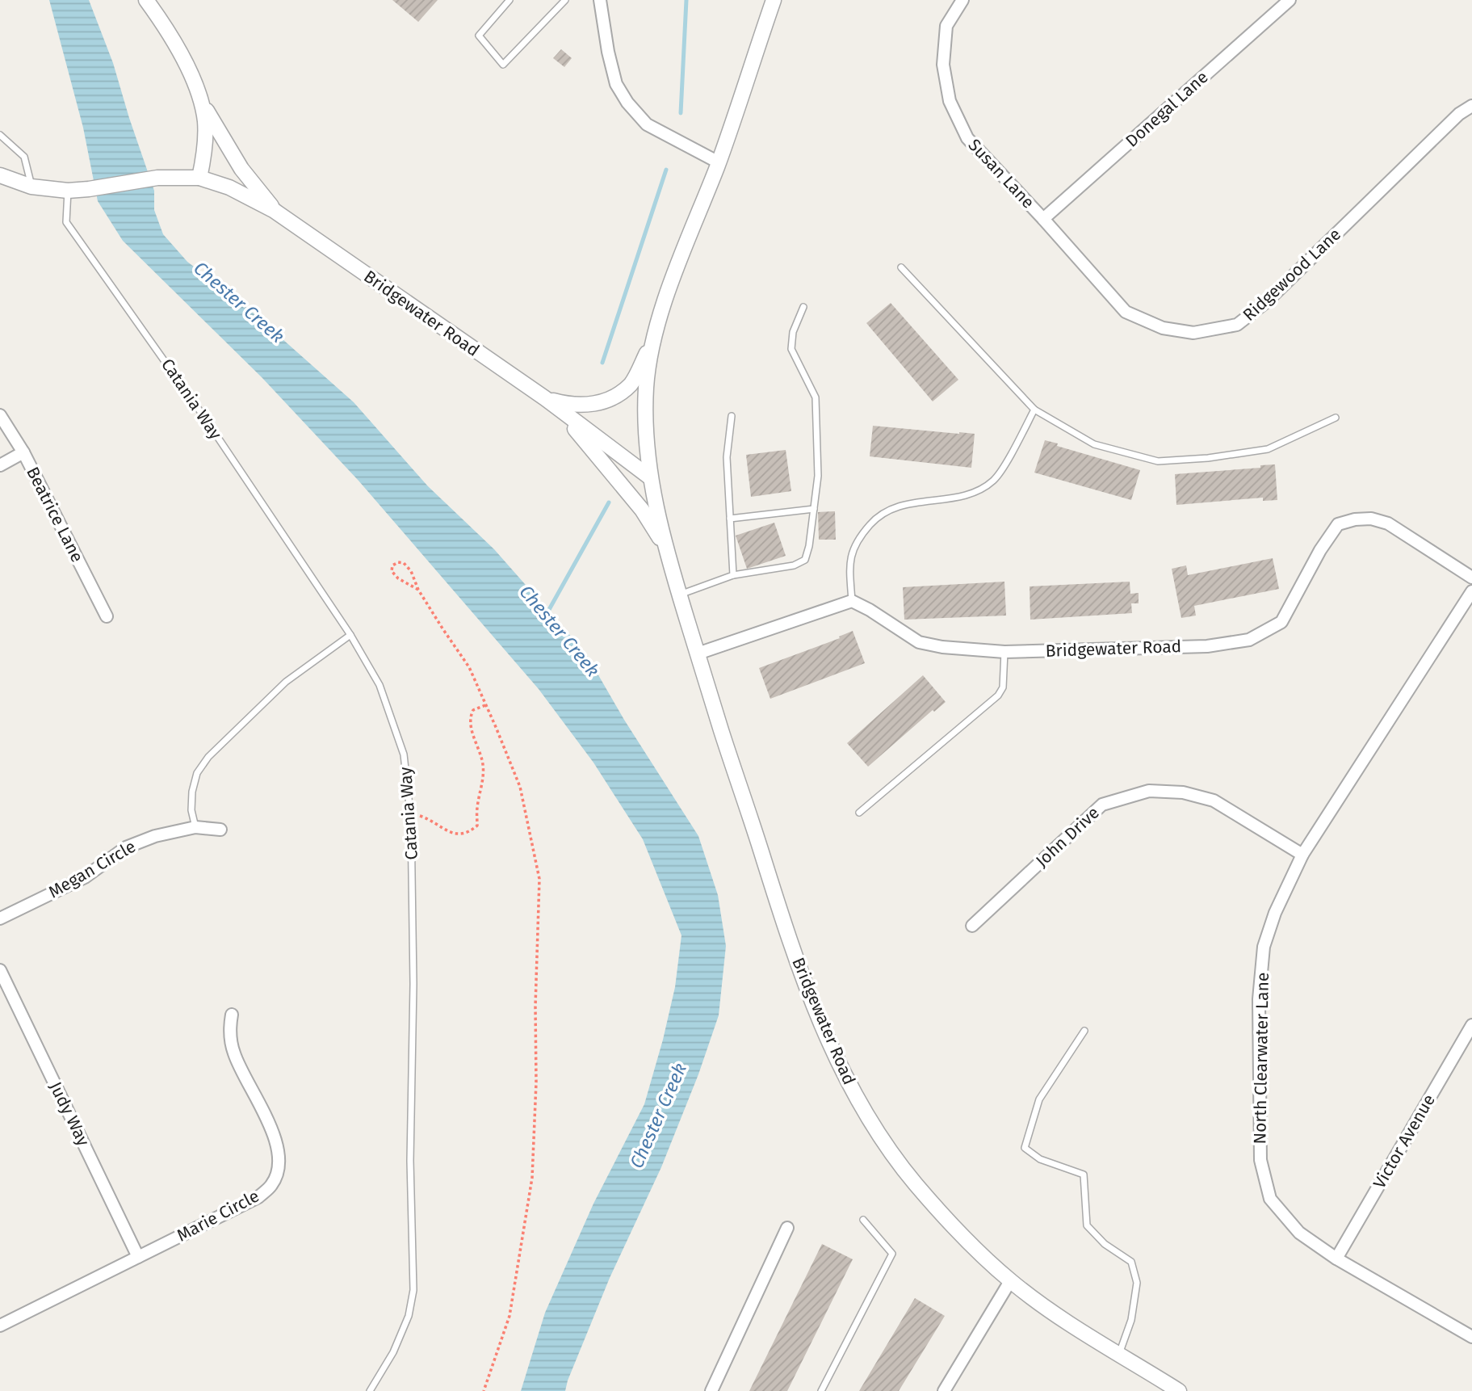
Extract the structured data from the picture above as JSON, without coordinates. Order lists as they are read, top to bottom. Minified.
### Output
{"streets":{"street":["Donegal Lane","Susan Lane","Ridgewood Lane","Bridgewater Road","Beatrice Lane","John Drive","Megan Circle","North Clearwater Lane","Judy Way","Victor Avenue","Marie Circle"],"lane":["Catania Way"]},"crossings":[["Donegal Lane","Susan Lane"],["Donegal Lane","Ridgewood Lane"],["Susan Lane","Ridgewood Lane"],["Bridgewater Road","Catania Way"],["John Drive","North Clearwater Lane"],["North Clearwater Lane","Victor Avenue"],["Judy Way","Marie Circle"]],"water":["Chester Creek"]}
